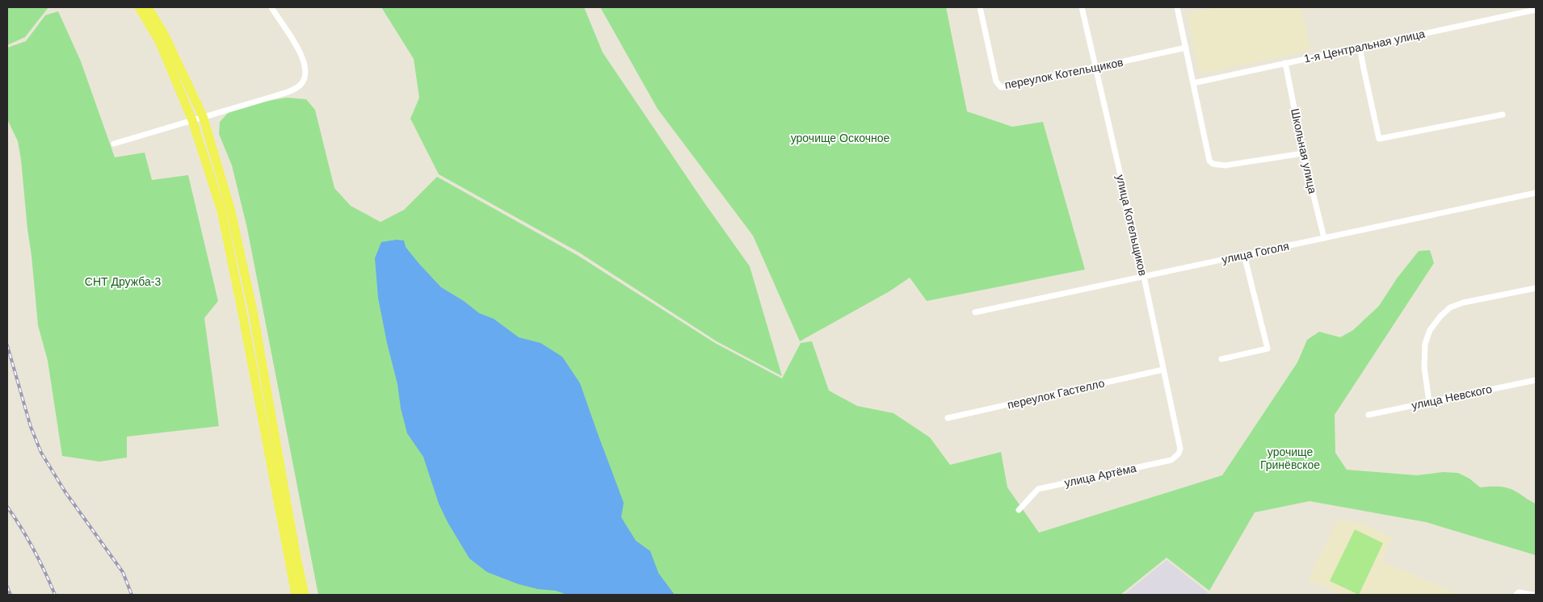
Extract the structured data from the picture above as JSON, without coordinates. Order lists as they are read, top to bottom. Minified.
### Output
{"streets":{"street":["1-я Центральная улица","переулок Котельщиков","Школьная улица","улица Котельщиков","улица Гоголя","переулок Гастелло","улица Невского","улица Артёма"]},"crossings":[["1-я Центральная улица","Школьная улица"],["переулок Котельщиков","улица Котельщиков"],["Школьная улица","улица Гоголя"],["улица Котельщиков","улица Гоголя"],["улица Котельщиков","переулок Гастелло"],["улица Котельщиков","улица Артёма"]],"parks":["урочище Оскочное","СНТ Дружба-3","урочище Гринёвское"]}
